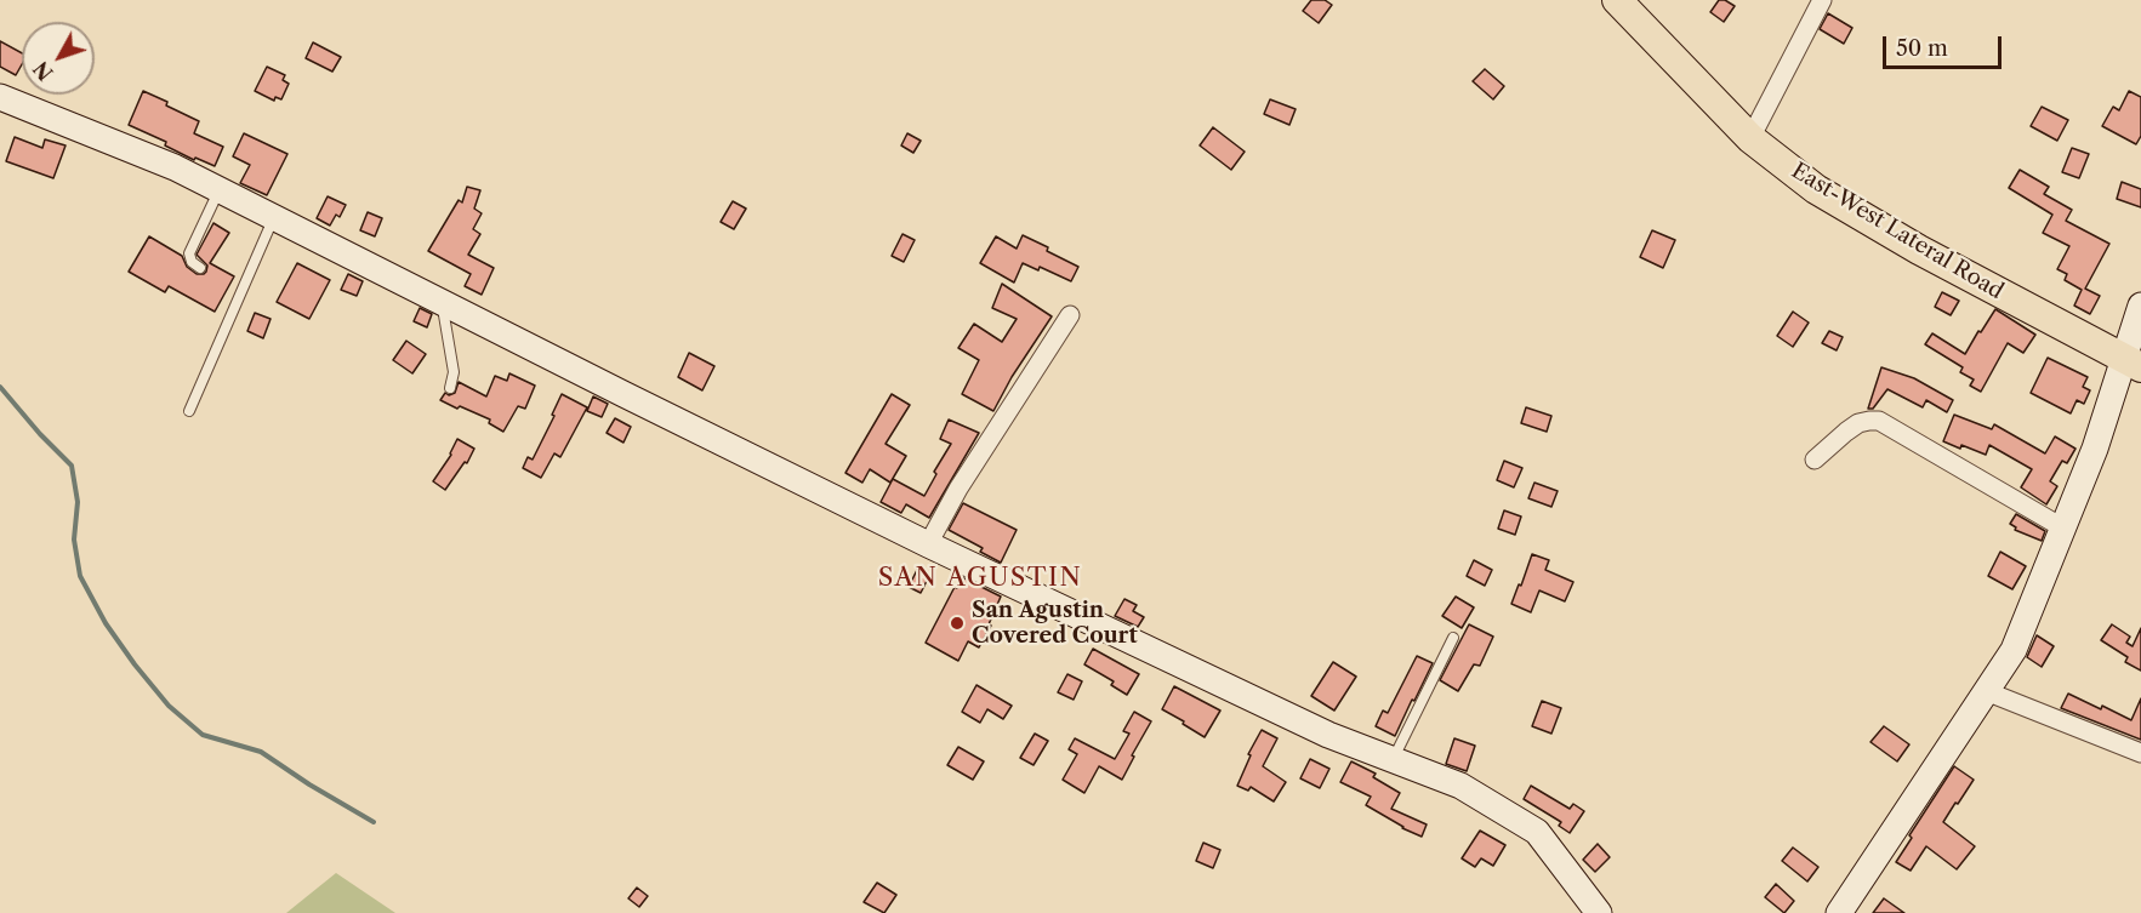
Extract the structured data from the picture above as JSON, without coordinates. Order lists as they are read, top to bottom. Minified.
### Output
{"streets":{"main road":["East-West Lateral Road"]},"districts":["SAN AGUSTIN"],"places":["San Agustin Covered Court"],"scale_bar":"50 m","north":"bottom left"}
